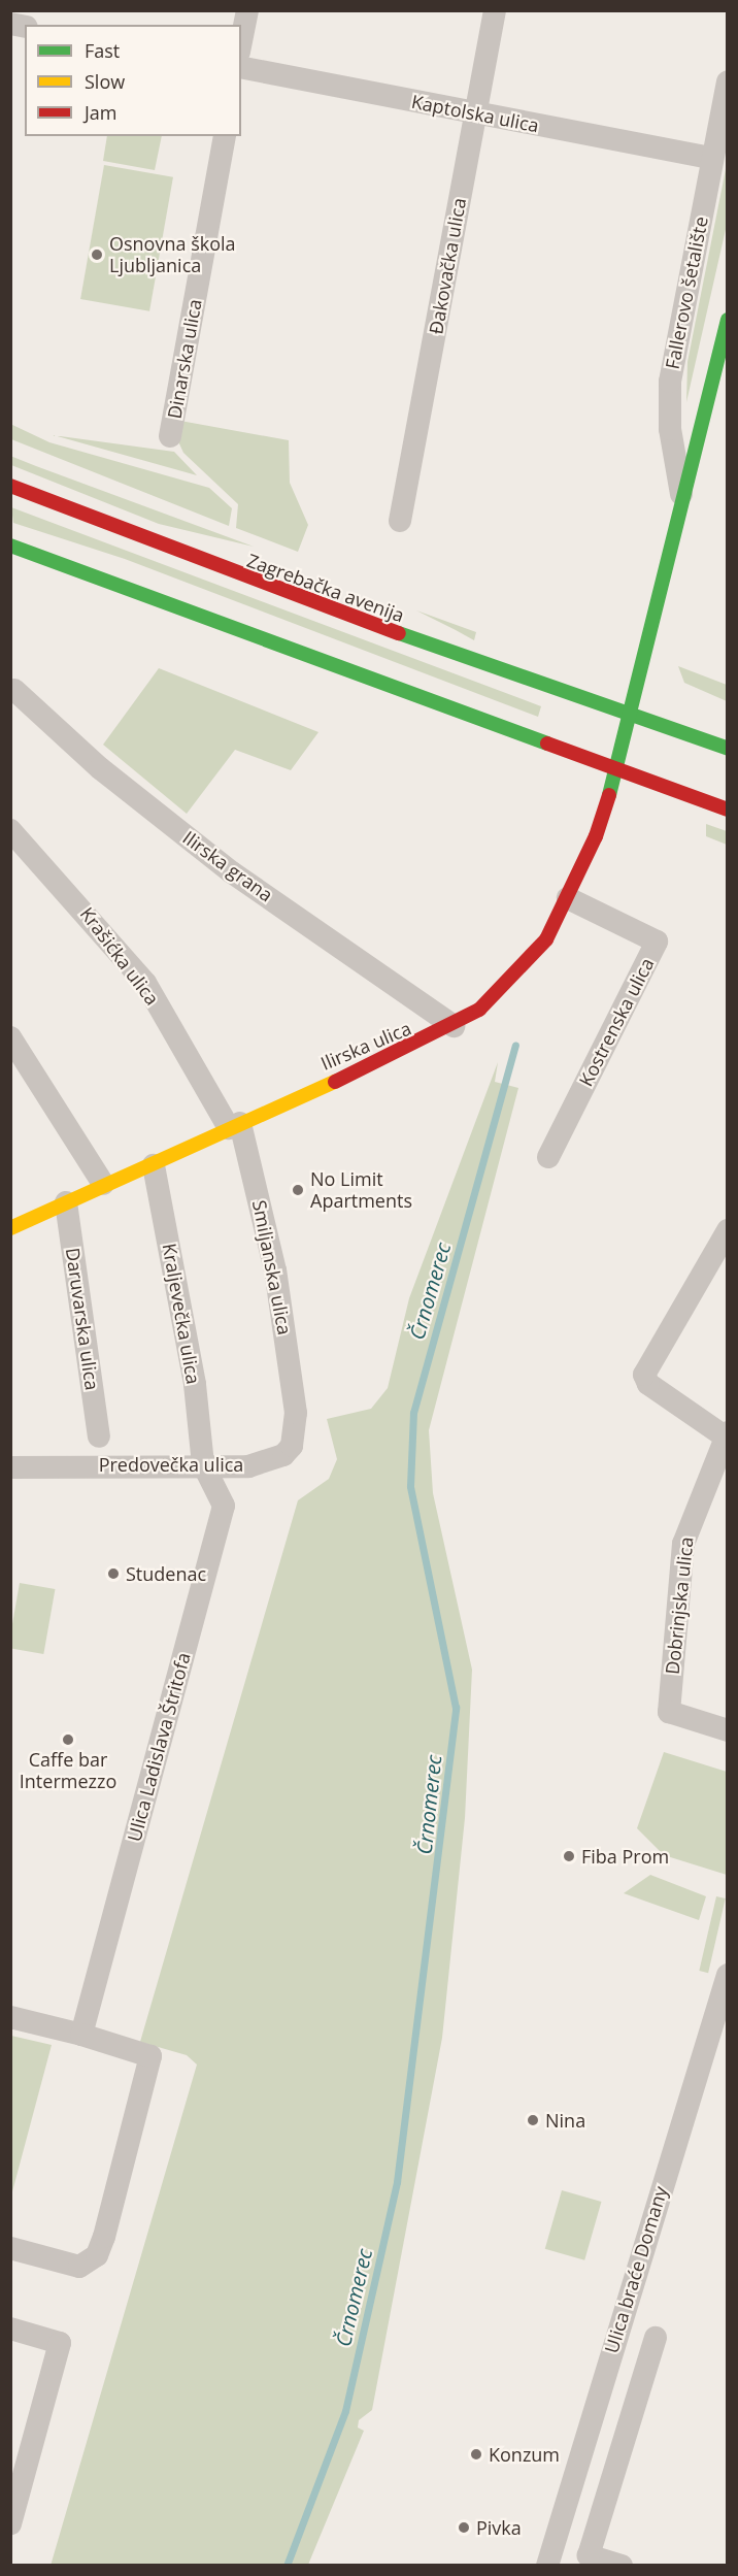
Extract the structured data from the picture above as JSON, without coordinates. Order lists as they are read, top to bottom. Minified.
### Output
{"streets":{"main road":["Fallerovo šetalište","Zagrebačka avenija","Ilirska ulica"],"street":["Kaptolska ulica","Đakovačka ulica","Dinarska ulica","Ilirska grana","Krašićka ulica","Kostrenska ulica","Smiljanska ulica","Kraljevečka ulica","Daruvarska ulica","Predovečka ulica","Dobrinjska ulica","Ulica Ladislava Štritofa","Ulica braće Domany"]},"crossings":[["Kaptolska ulica","Đakovačka ulica"],["Kaptolska ulica","Fallerovo šetalište"],["Fallerovo šetalište","Zagrebačka avenija"],["Ilirska grana","Ilirska ulica"],["Krašićka ulica","Ilirska ulica"],["Krašićka ulica","Smiljanska ulica"],["Kostrenska ulica","Ilirska ulica"],["Ilirska ulica","Smiljanska ulica"],["Ilirska ulica","Kraljevečka ulica"],["Ilirska ulica","Daruvarska ulica"],["Smiljanska ulica","Predovečka ulica"],["Kraljevečka ulica","Predovečka ulica"],["Kraljevečka ulica","Ulica Ladislava Štritofa"],["Predovečka ulica","Ulica Ladislava Štritofa"]],"water":["Črnomerec"],"places":["Osnovna škola Ljubljanica","No Limit Apartments","Studenac","Caffe bar Intermezzo","Fiba Prom","Nina","Konzum","Pivka"],"legend":["Fast","Slow","Jam"]}
